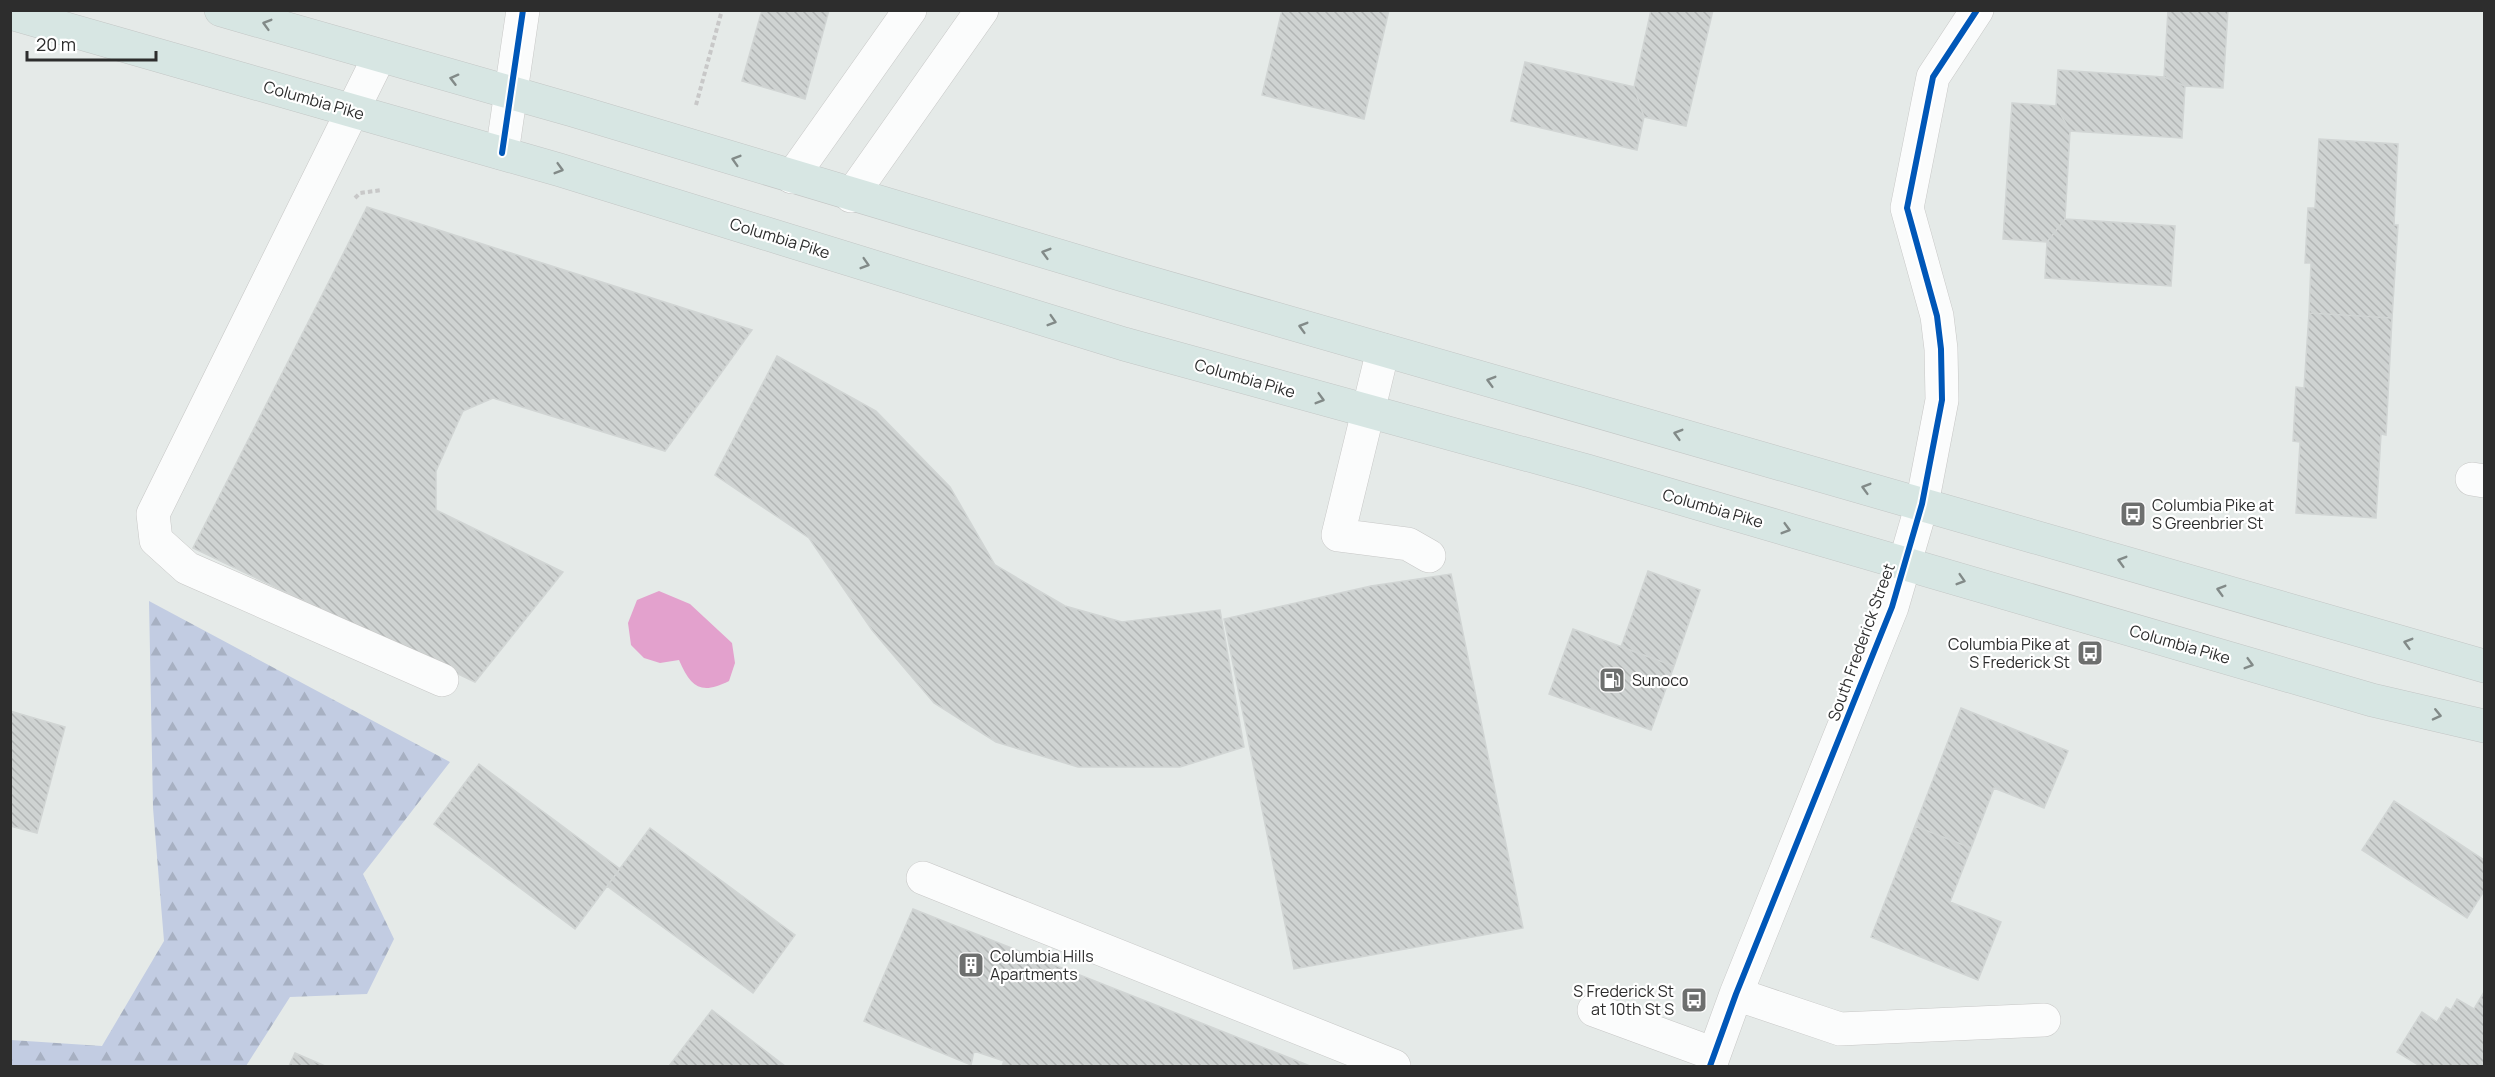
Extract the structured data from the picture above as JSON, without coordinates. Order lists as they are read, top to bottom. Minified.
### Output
{"streets":{"main road":["Columbia Pike"],"street":["South Frederick Street"]},"crossings":[["Columbia Pike","South Frederick Street"]],"places":{"bus stop":["Columbia Pike at S Greenbrier St","Columbia Pike at S Frederick St","S Frederick St at 10th St S"],"fuel station":["Sunoco"],"building":["Columbia Hills Apartments"]},"scale_bar":"20 m"}
